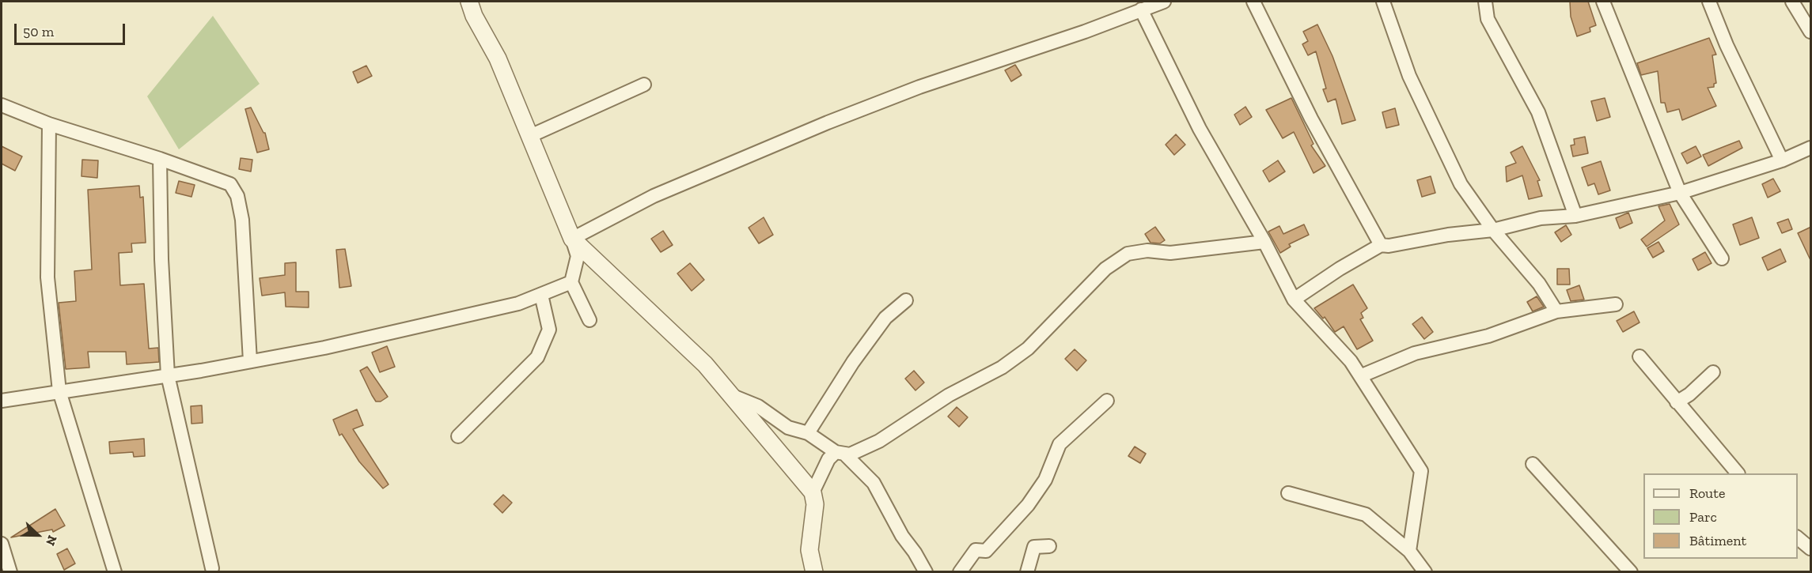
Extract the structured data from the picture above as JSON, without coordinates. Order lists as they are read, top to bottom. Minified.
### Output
{"legend":["Route","Parc","Bâtiment"],"scale_bar":"50 m","north":"right"}
